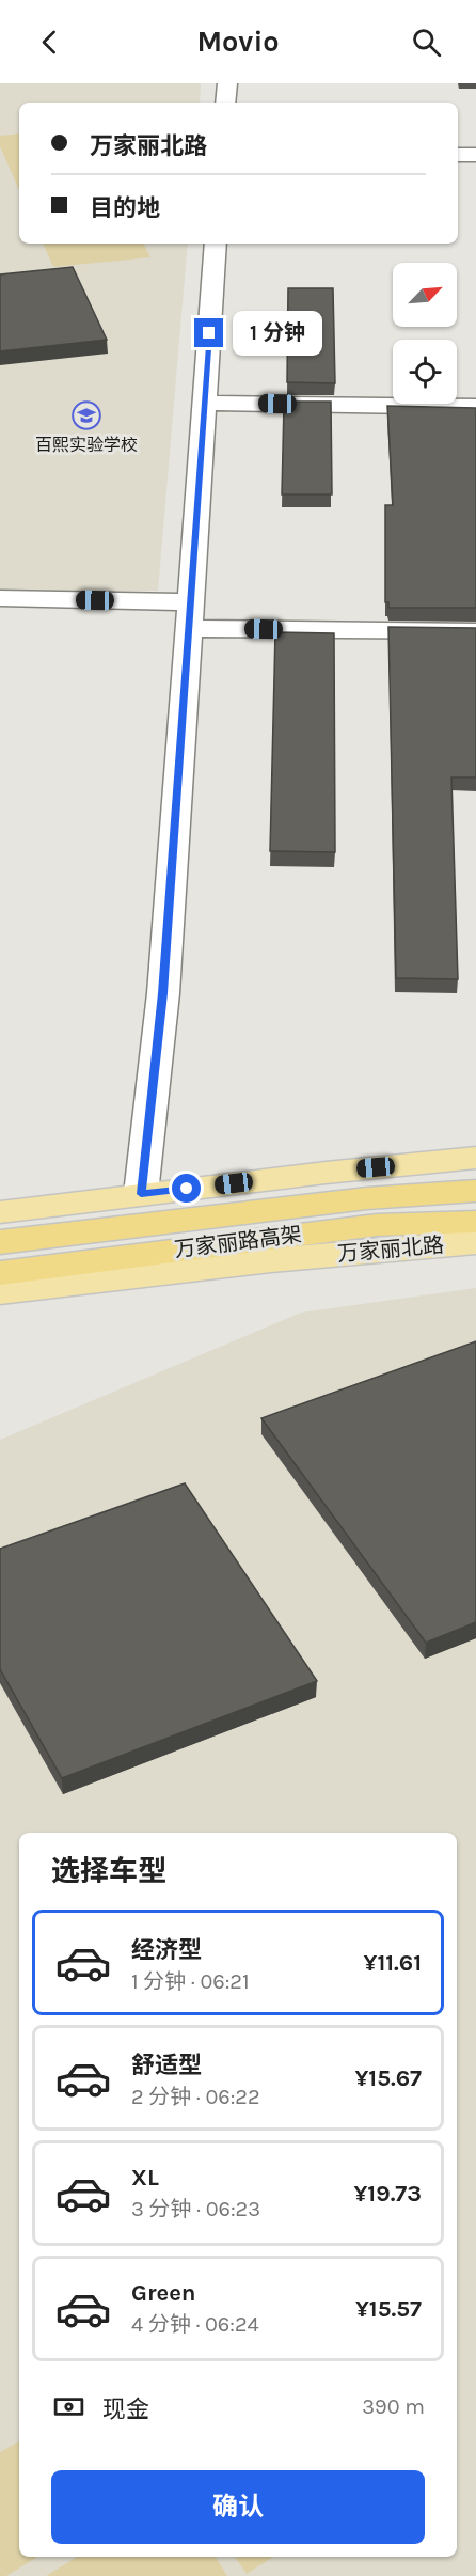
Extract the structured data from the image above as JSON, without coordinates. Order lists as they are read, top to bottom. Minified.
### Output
{"streets":{"highway":["万家丽路高架"],"main road":["万家丽北路"]},"places":{"school or university":["百熙实验学校"]},"north":"top right","page":{"header":"Movio","banner":["万家丽北路","目的地"],"bubble":"1 分钟","heading":"选择车型","list":[{"name":"经济型","note":"1 分钟 · 06:21","value":"¥11.61"},{"name":"舒适型","note":"2 分钟 · 06:22","value":"¥15.67"},{"name":"XL","note":"3 分钟 · 06:23","value":"¥19.73"},{"name":"Green","note":"4 分钟 · 06:24","value":"¥15.57"}],"pay":["现金","390 m"],"buttons":"确认"}}
